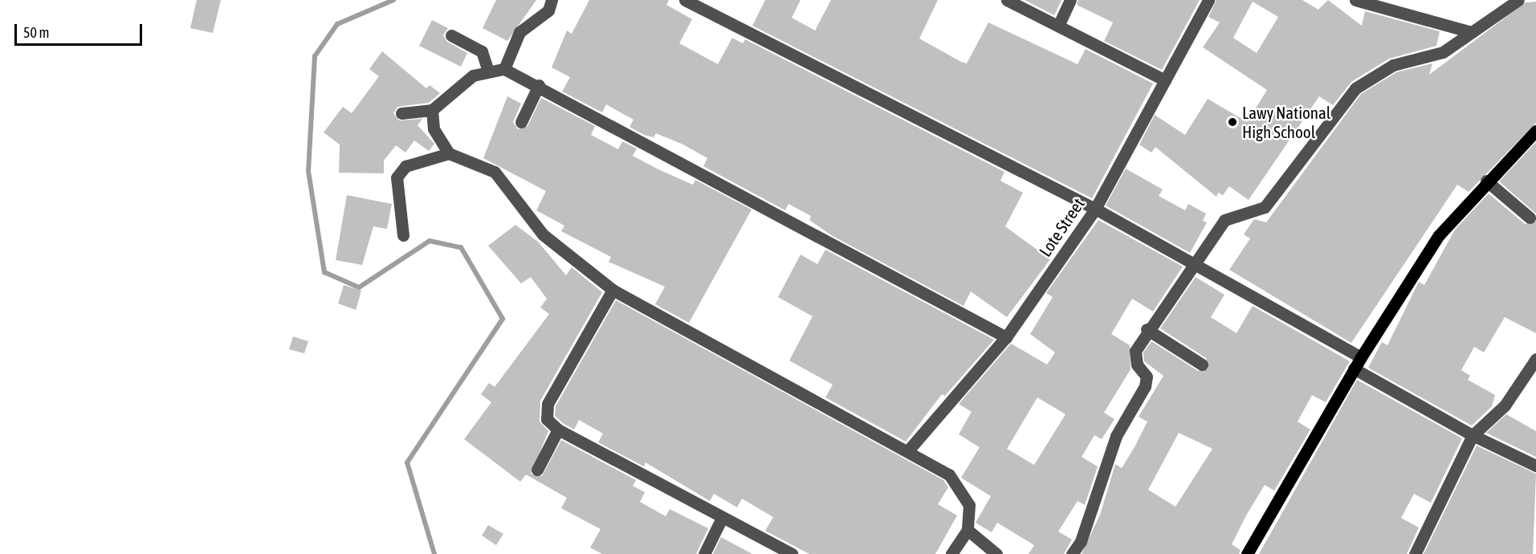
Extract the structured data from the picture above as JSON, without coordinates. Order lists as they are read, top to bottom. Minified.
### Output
{"streets":{"street":["Lote Street"]},"places":["Lawy National High School"],"scale_bar":"50 m"}
